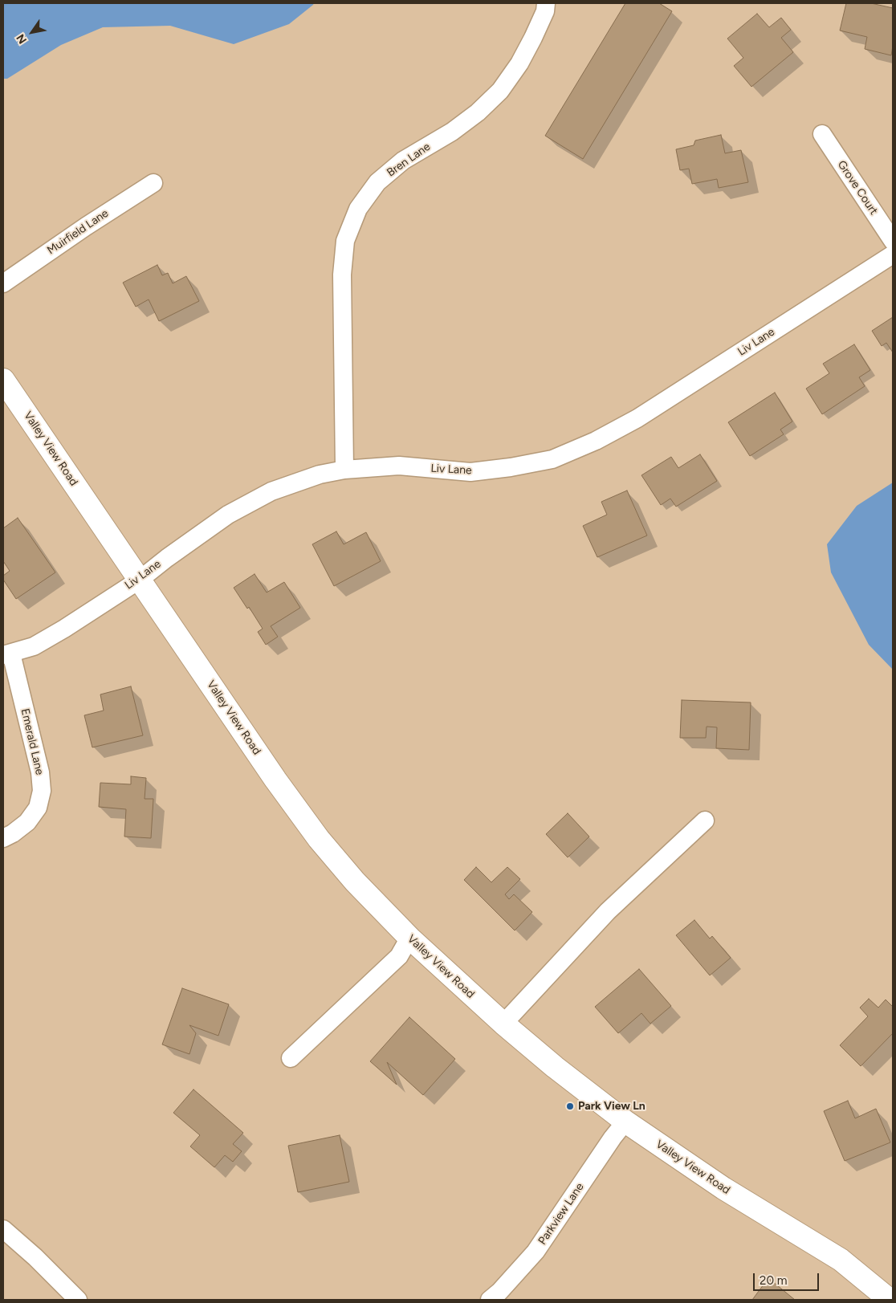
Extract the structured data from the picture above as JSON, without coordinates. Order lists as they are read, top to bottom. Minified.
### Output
{"streets":{"street":["Bren Lane","Grove Court","Muirfield Lane","Liv Lane","Valley View Road","Emerald Lane","Parkview Lane"]},"crossings":[["Bren Lane","Liv Lane"],["Liv Lane","Valley View Road"],["Liv Lane","Emerald Lane"],["Valley View Road","Parkview Lane"]],"places":["Park View Ln"],"scale_bar":"20 m","north":"bottom left"}
